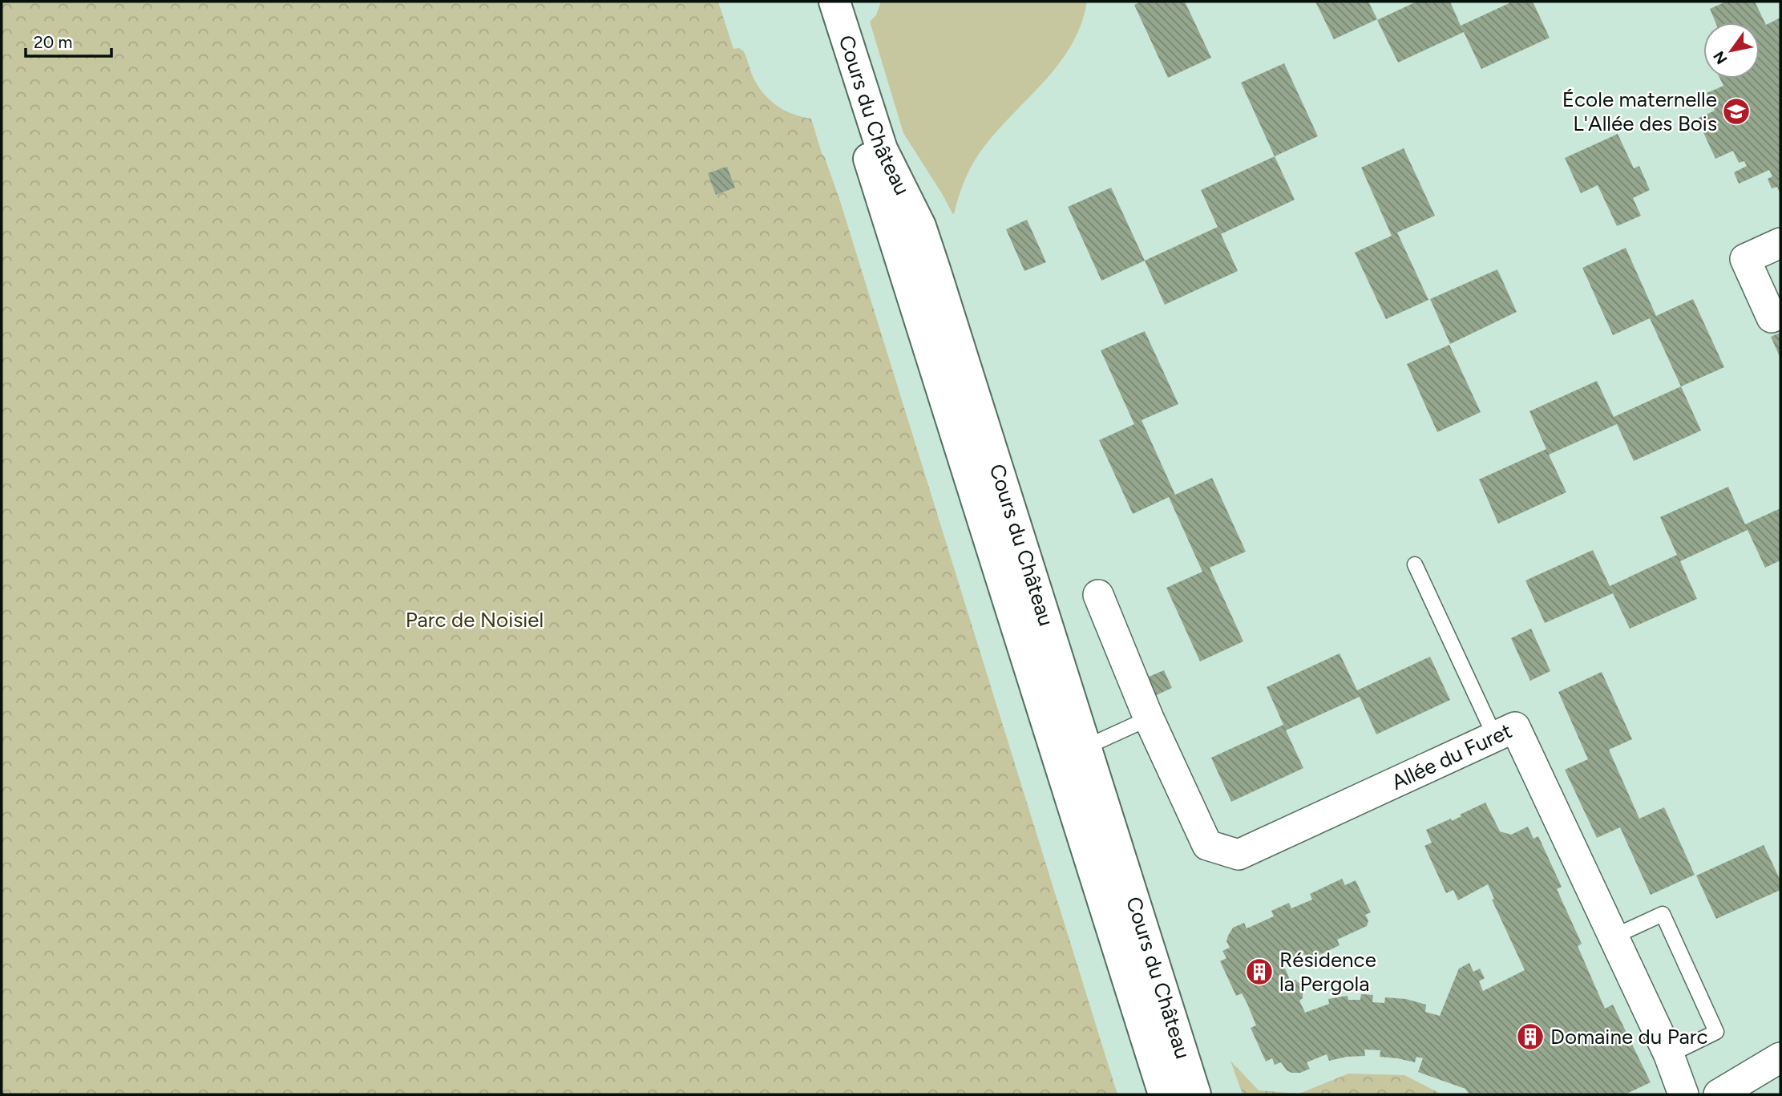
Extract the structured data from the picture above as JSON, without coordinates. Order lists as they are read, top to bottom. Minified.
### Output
{"streets":{"main road":["Cours du Château"],"street":["Allée du Furet"]},"parks":["Parc de Noisiel"],"places":{"school or university":["École maternelle L'Allée des Bois"],"building":["Résidence la Pergola","Domaine du Parc"]},"scale_bar":"20 m","north":"bottom left"}
